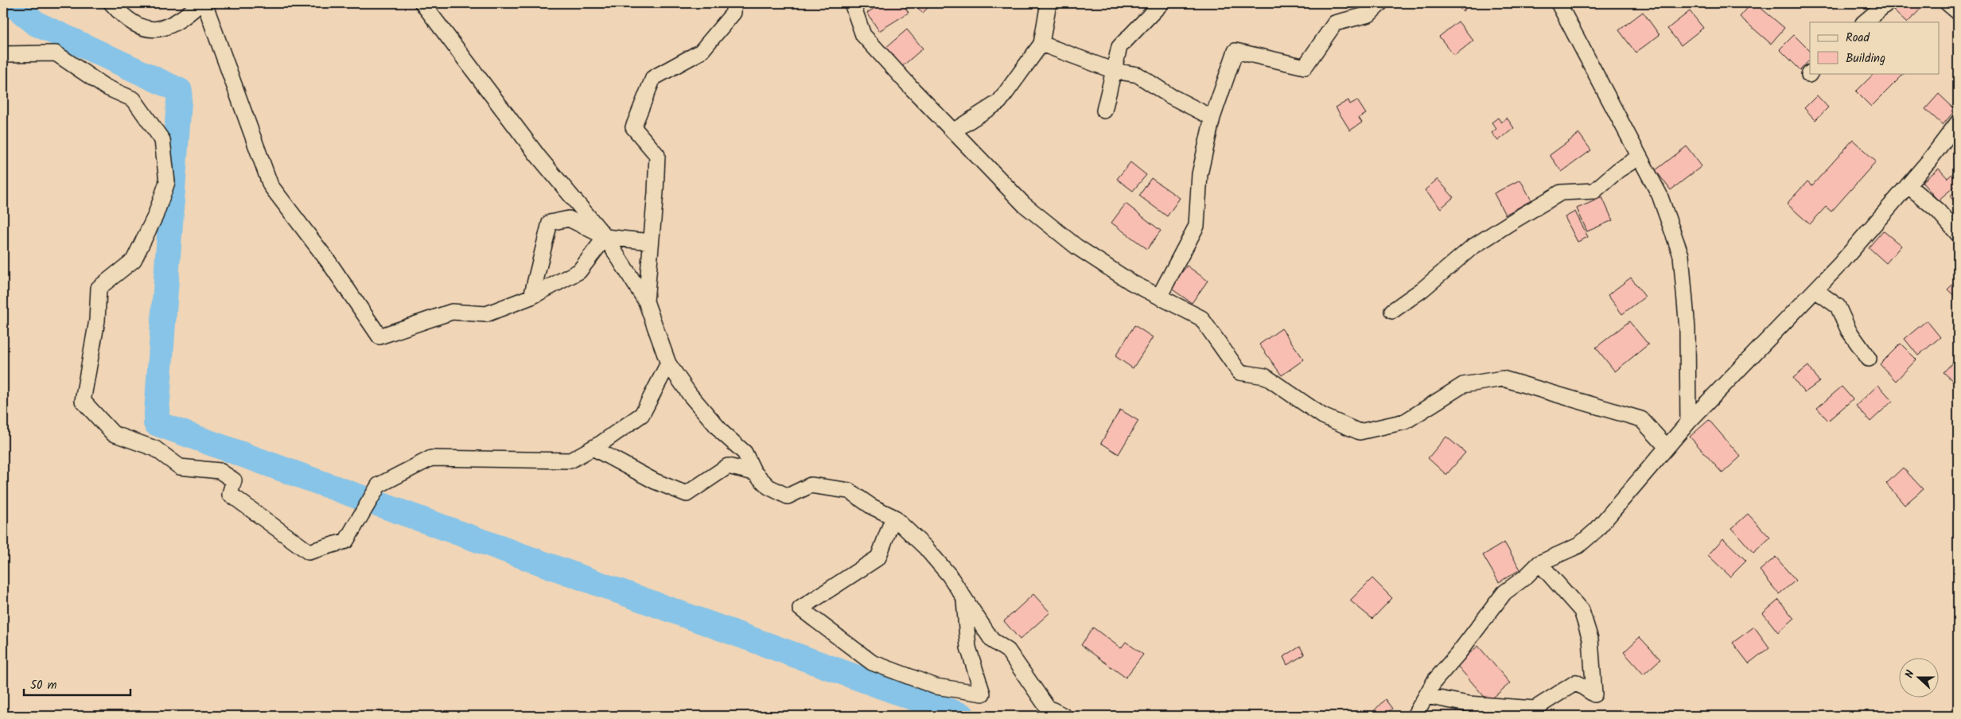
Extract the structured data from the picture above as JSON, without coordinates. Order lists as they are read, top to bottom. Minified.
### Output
{"legend":["Road","Building"],"scale_bar":"50 m","north":"left"}
